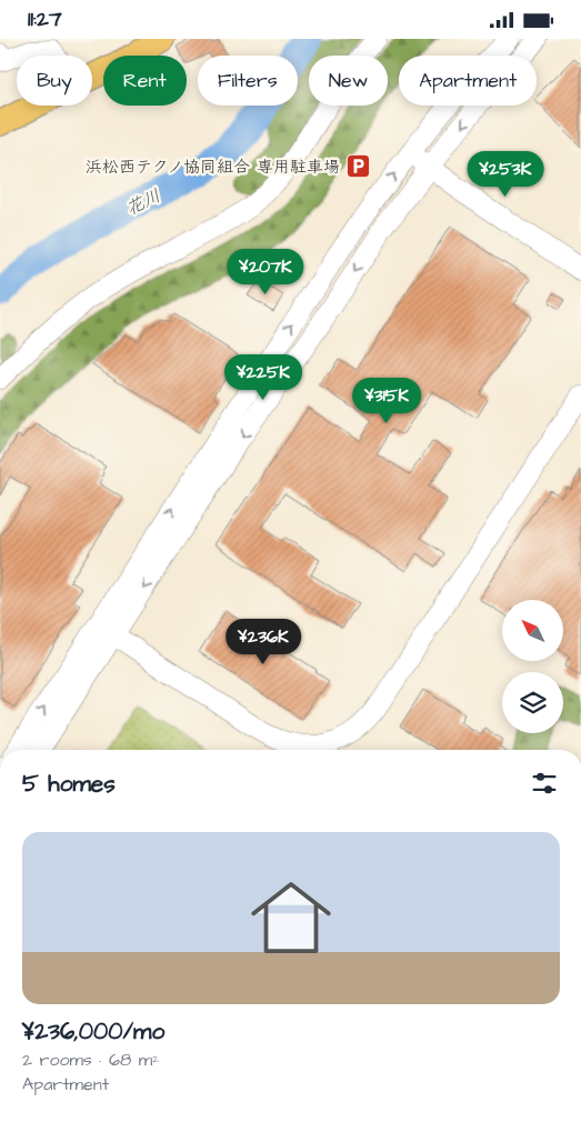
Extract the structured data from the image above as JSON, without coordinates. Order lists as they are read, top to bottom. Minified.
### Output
{"water":["花川"],"places":{"parking":["浜松西テクノ協同組合 専用駐車場"]},"north":"top left","page":{"status":"11:27","chip":["Buy","Rent","Filters","New","Apartment"],"price":["¥253K","¥207K","¥225K","¥315K","¥236K"],"heading":"5 homes","list":[{"name":"¥236,000/mo","note":"2 rooms · 68 m² · Apartment"}]}}
